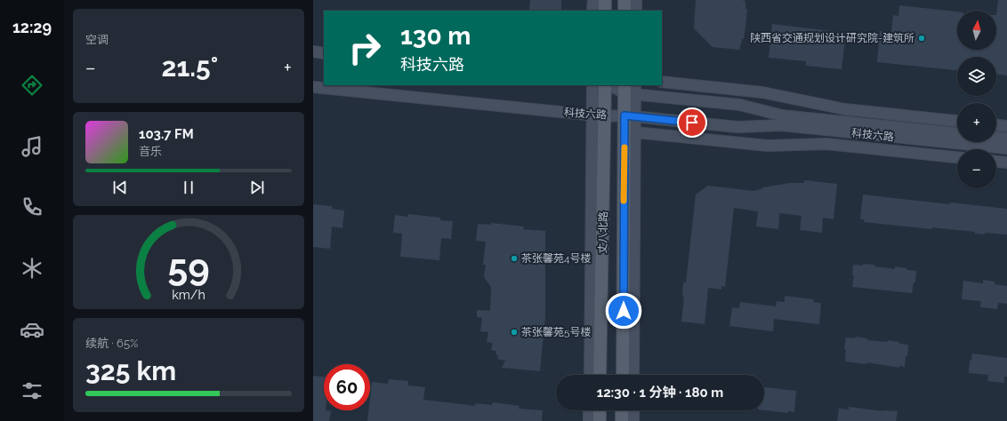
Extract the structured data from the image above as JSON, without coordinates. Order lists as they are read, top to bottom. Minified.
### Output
{"streets":{"main road":["科技六路","丈八北路"]},"crossings":[["科技六路","丈八北路"]],"places":["陕西省交通规划设计研究院-建筑所","茶张馨苑4号楼","茶张馨苑5号楼"],"north":"top","page":{"tabs":"12:29","tile":["空调",["续航 · 65%","325 km"]],"map_buttons":["+","−"],"turn":["130 m","科技六路"],"heat":["−","21.5°","+"],"song":["103.7 FM","音乐"],"limit":"60","trip":"12:30 · 1 分钟 · 180 m","gauge":["59","km/h"]}}
